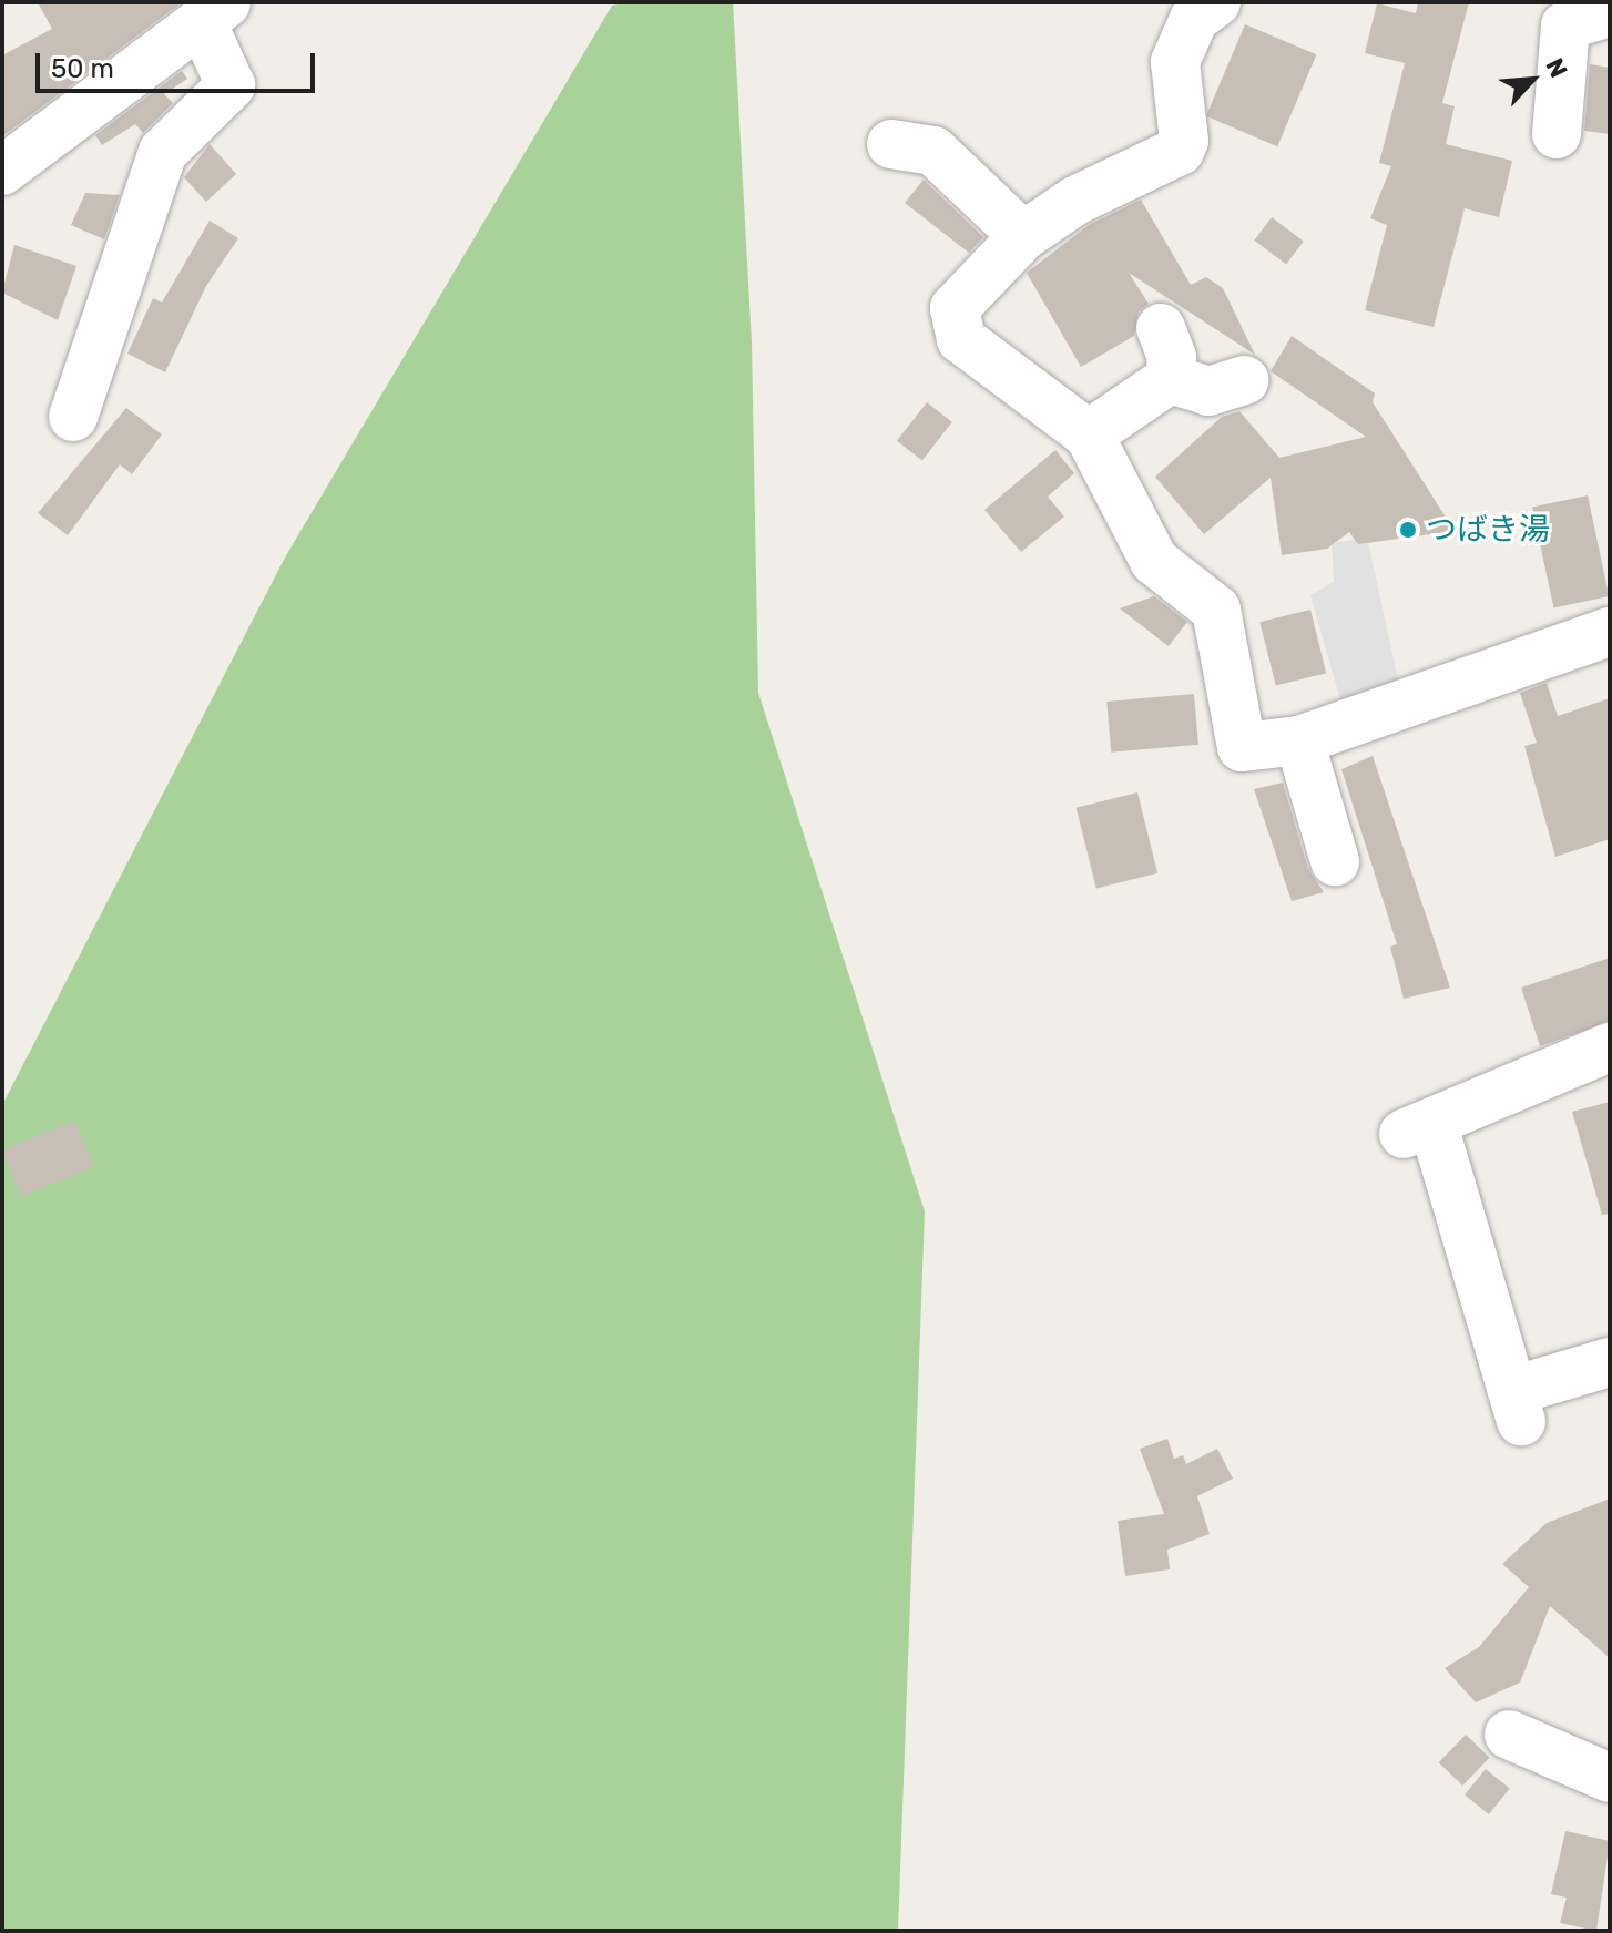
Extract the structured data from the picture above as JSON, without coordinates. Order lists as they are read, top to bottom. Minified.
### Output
{"places":["つばき湯"],"scale_bar":"50 m","north":"top right"}
